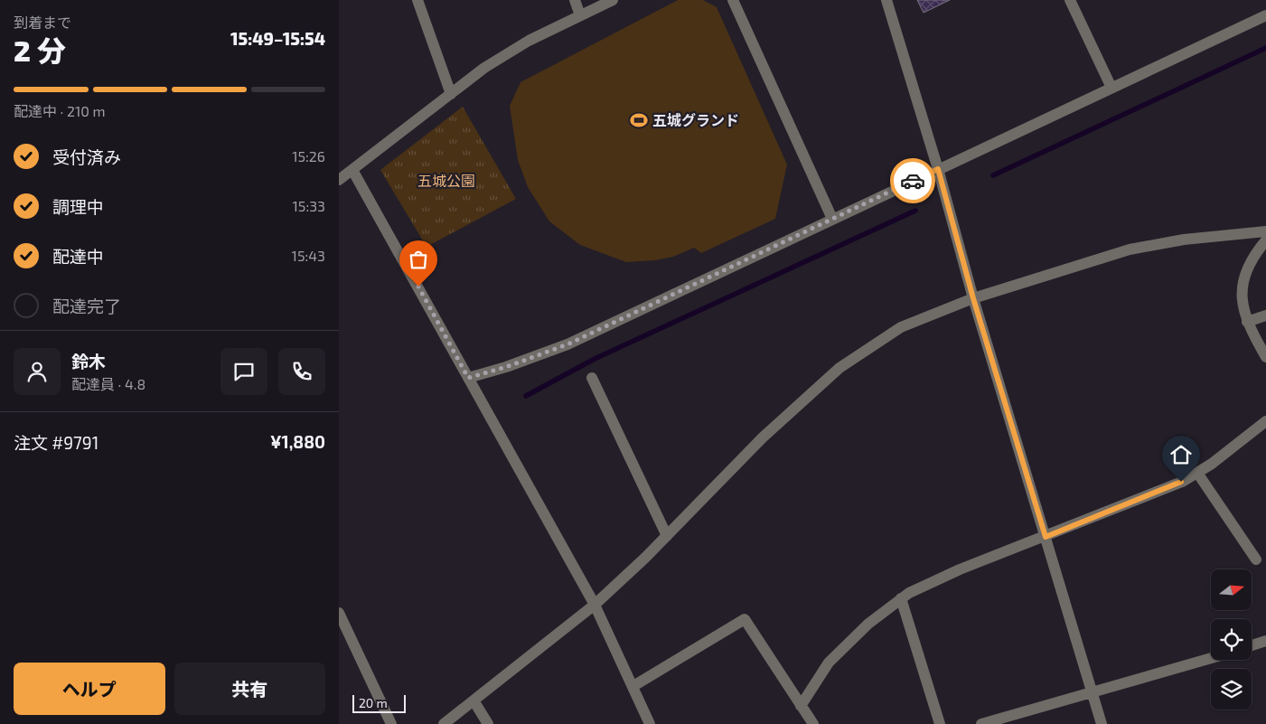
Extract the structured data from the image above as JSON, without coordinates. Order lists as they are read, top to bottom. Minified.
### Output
{"parks":["五城公園"],"places":{"sports":["五城グランド"]},"scale_bar":"20 m","north":"right","page":{"heading":["2 分","到着まで","15:49–15:54"],"panel":["鈴木","配達員 · 4.8","注文 #9791","¥1,880"],"bar":"配達中 · 210 m","list":[["受付済み","15:26"],["調理中","15:33"],["配達中","15:43"],"配達完了"],"buttons":["ヘルプ","共有"],"scale":"20 m"}}
